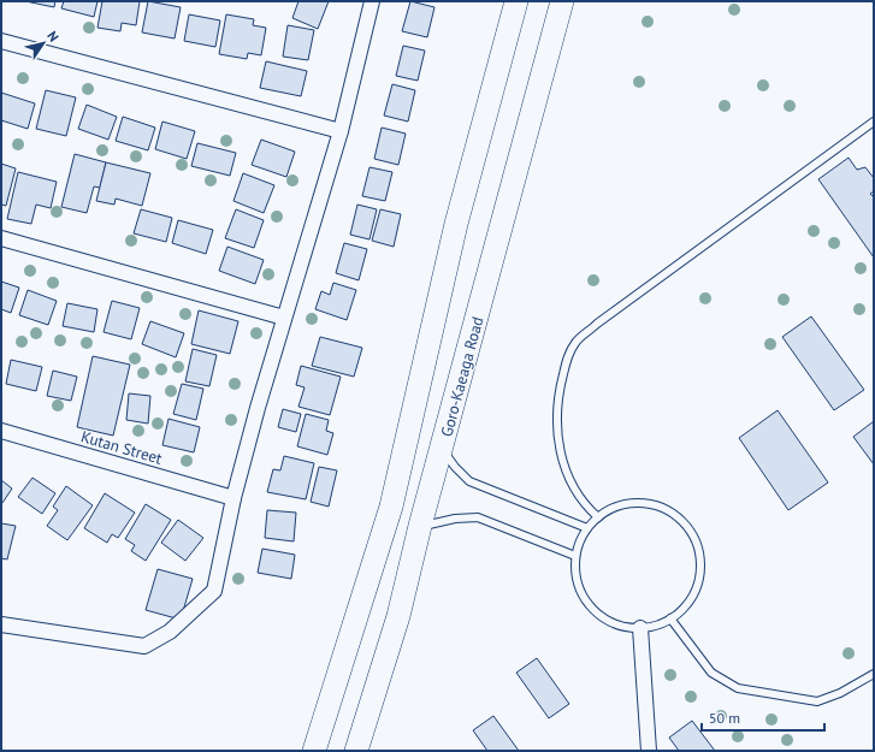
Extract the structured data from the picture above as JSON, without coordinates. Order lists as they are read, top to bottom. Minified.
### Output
{"streets":{"main road":["Goro-Kaeaga Road"],"street":["Kutan Street"]},"scale_bar":"50 m","north":"top right"}
